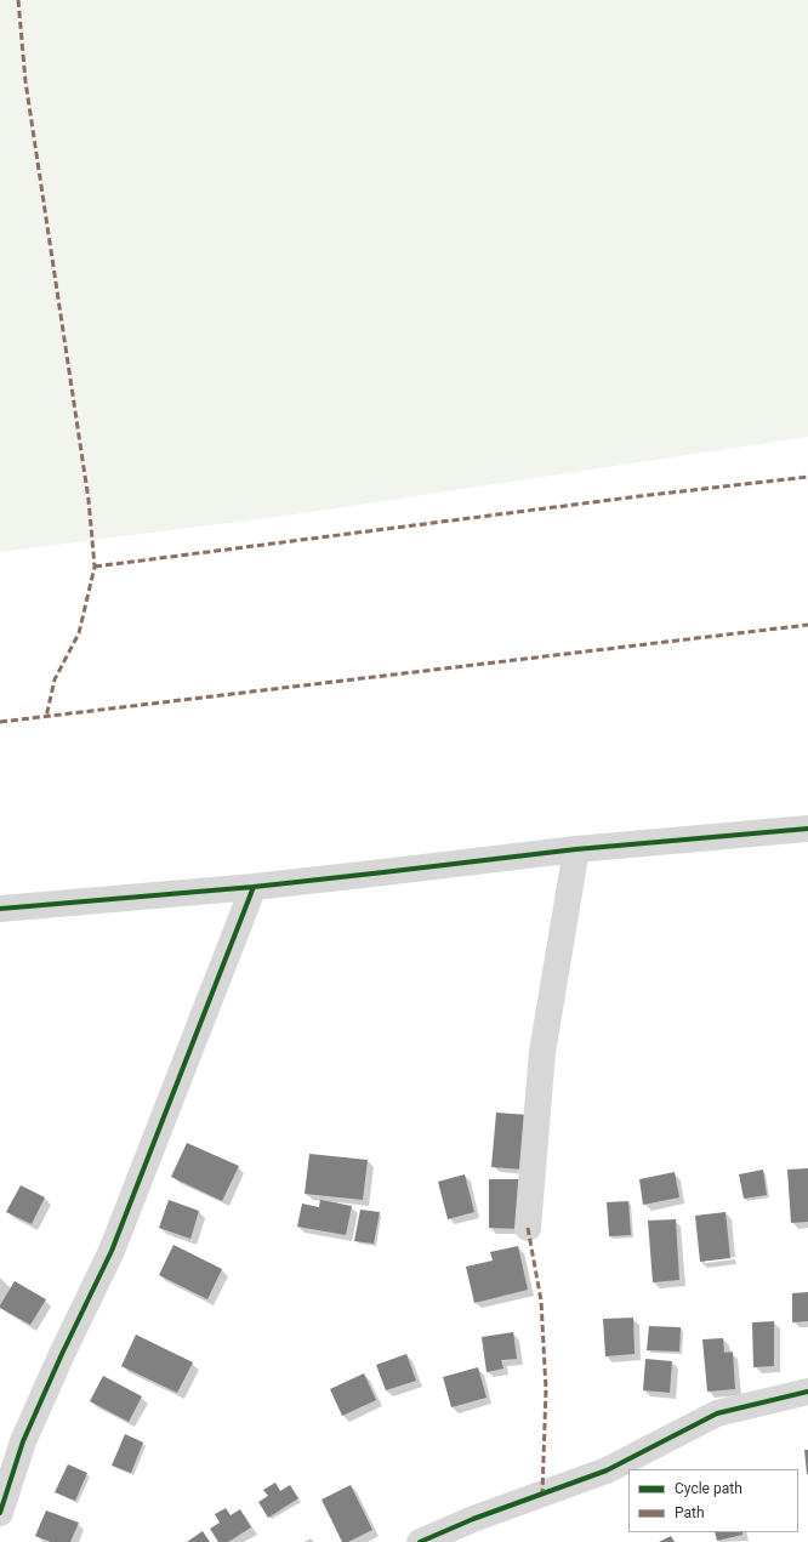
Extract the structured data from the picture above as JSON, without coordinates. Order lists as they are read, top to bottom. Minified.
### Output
{"legend":["Cycle path","Path"]}
